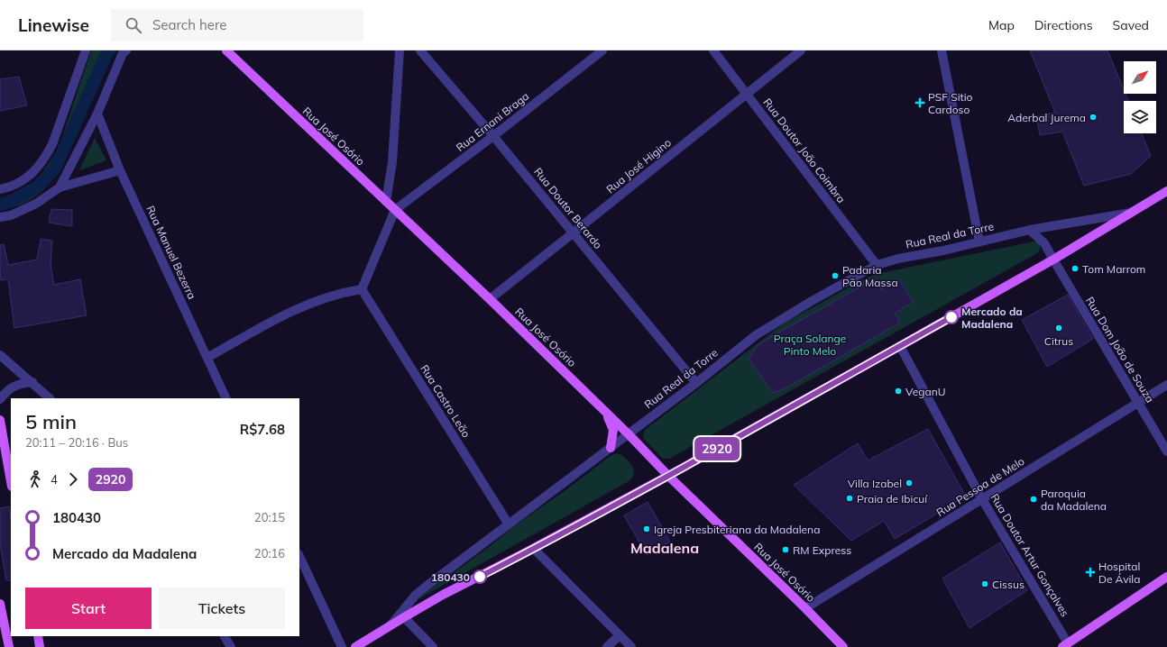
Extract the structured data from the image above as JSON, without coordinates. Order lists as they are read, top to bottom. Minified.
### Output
{"streets":{"main road":["Rua José Osório","Rua Real da Torre"],"street":["Rua Ernani Braga","Rua Doutor João Coimbra","Rua José Higino","Rua Doutor Berardo","Rua Manuel Bezerra","Rua Dom João de Souza","Rua Castro Leão","Rua Pessoa de Melo","Rua Doutor Artur Gonçalves"]},"crossings":[["Rua Ernani Braga","Rua José Osório"],["Rua Ernani Braga","Rua Doutor Berardo"],["Rua José Osório","Rua José Higino"],["Rua José Osório","Rua Real da Torre"],["Rua José Osório","Rua Pessoa de Melo"],["Rua Doutor João Coimbra","Rua José Higino"],["Rua Doutor João Coimbra","Rua Real da Torre"],["Rua José Higino","Rua Doutor Berardo"],["Rua Doutor Berardo","Rua Real da Torre"],["Rua Real da Torre","Rua Dom João de Souza"],["Rua Real da Torre","Rua Castro Leão"],["Rua Real da Torre","Rua Doutor Artur Gonçalves"],["Rua Dom João de Souza","Rua Pessoa de Melo"],["Rua Pessoa de Melo","Rua Doutor Artur Gonçalves"]],"districts":["Madalena"],"parks":["Praça Solange Pinto Melo"],"places":{"health":["PSF Sitio Cardoso","Hospital De Ávila"],"other":["Aderbal Jurema","Tom Marrom","Padaria Pão Massa","Mercado da Madalena","Citrus","VeganU","Villa Izabel","Praia de Ibicuí","Paroquia da Madalena","Igreja Presbiteriana da Madalena","RM Express","180430","Cissus"]},"lines":["bus line 2920"],"north":"top right","page":{"header":"Linewise","search":"Search here","nav":["Map","Directions","Saved"],"on_map":"2920","heading":["5 min","20:11 – 20:16 · Bus","R$7.68"],"legs":["4","2920"],"list":[{"name":"180430","value":"20:15"},{"name":"Mercado da Madalena","value":"20:16"}],"buttons":["Start","Tickets"]}}
